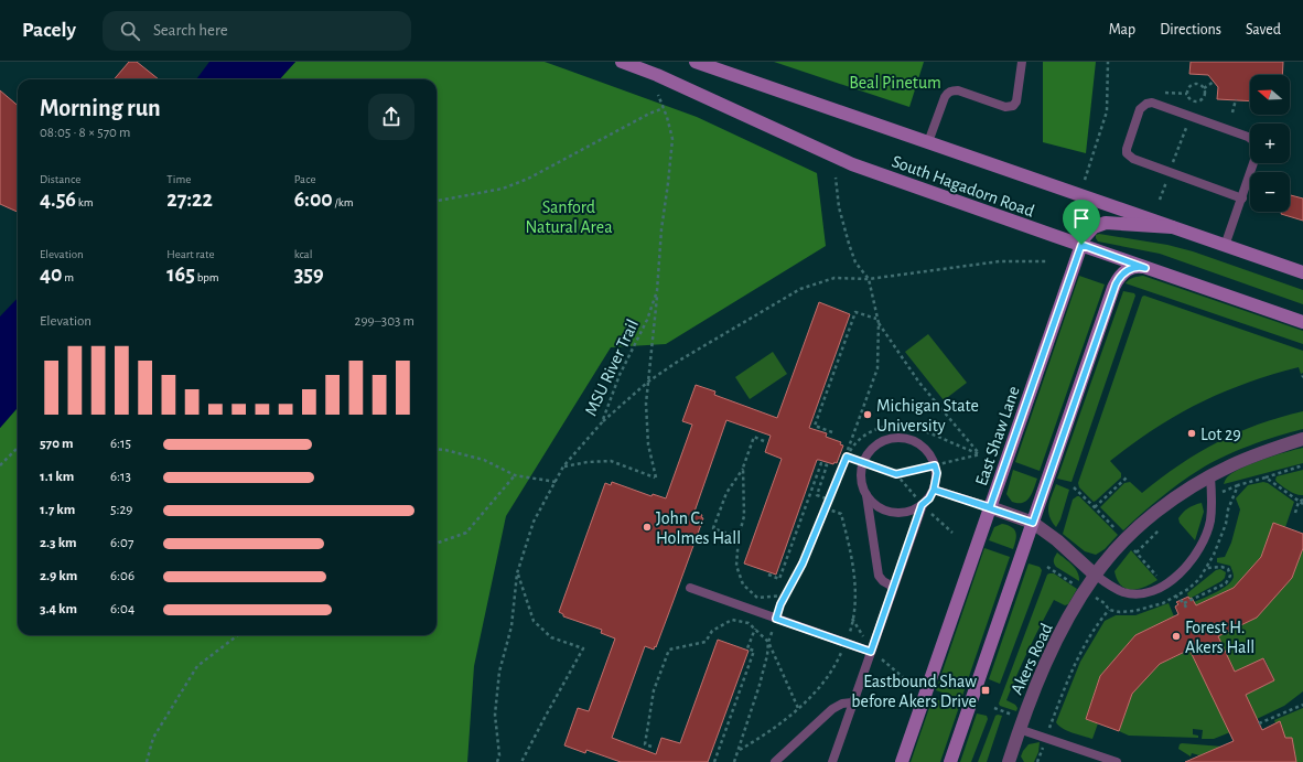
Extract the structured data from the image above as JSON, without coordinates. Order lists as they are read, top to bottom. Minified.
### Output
{"streets":{"street":["South Hagadorn Road","East Shaw Lane","Akers Road"],"path":["MSU River Trail"]},"crossings":[["South Hagadorn Road","East Shaw Lane"]],"parks":["Beal Pinetum","Sanford Natural Area"],"places":{"other":["Michigan State University","Lot 29","John C. Holmes Hall","Forest H. Akers Hall"],"transit":["Eastbound Shaw before Akers Drive"]},"north":"left","page":{"header":"Pacely","search":"Search here","nav":["Map","Directions","Saved"],"map_buttons":["+","−"],"heading":["Morning run","08:05 · 8 × 570 m"],"stats":[["Distance","4.56 km"],["Time","27:22"],["Pace","6:00 /km"],["Elevation","40 m"],["Heart rate","165 bpm"],["kcal","359"]],"chart":["Elevation","299–303 m"],"list":[{"name":"570 m","note":"6:15"},{"name":"1.1 km","note":"6:13"},{"name":"1.7 km","note":"5:29"},{"name":"2.3 km","note":"6:07"},{"name":"2.9 km","note":"6:06"},{"name":"3.4 km","note":"6:04"}]}}
